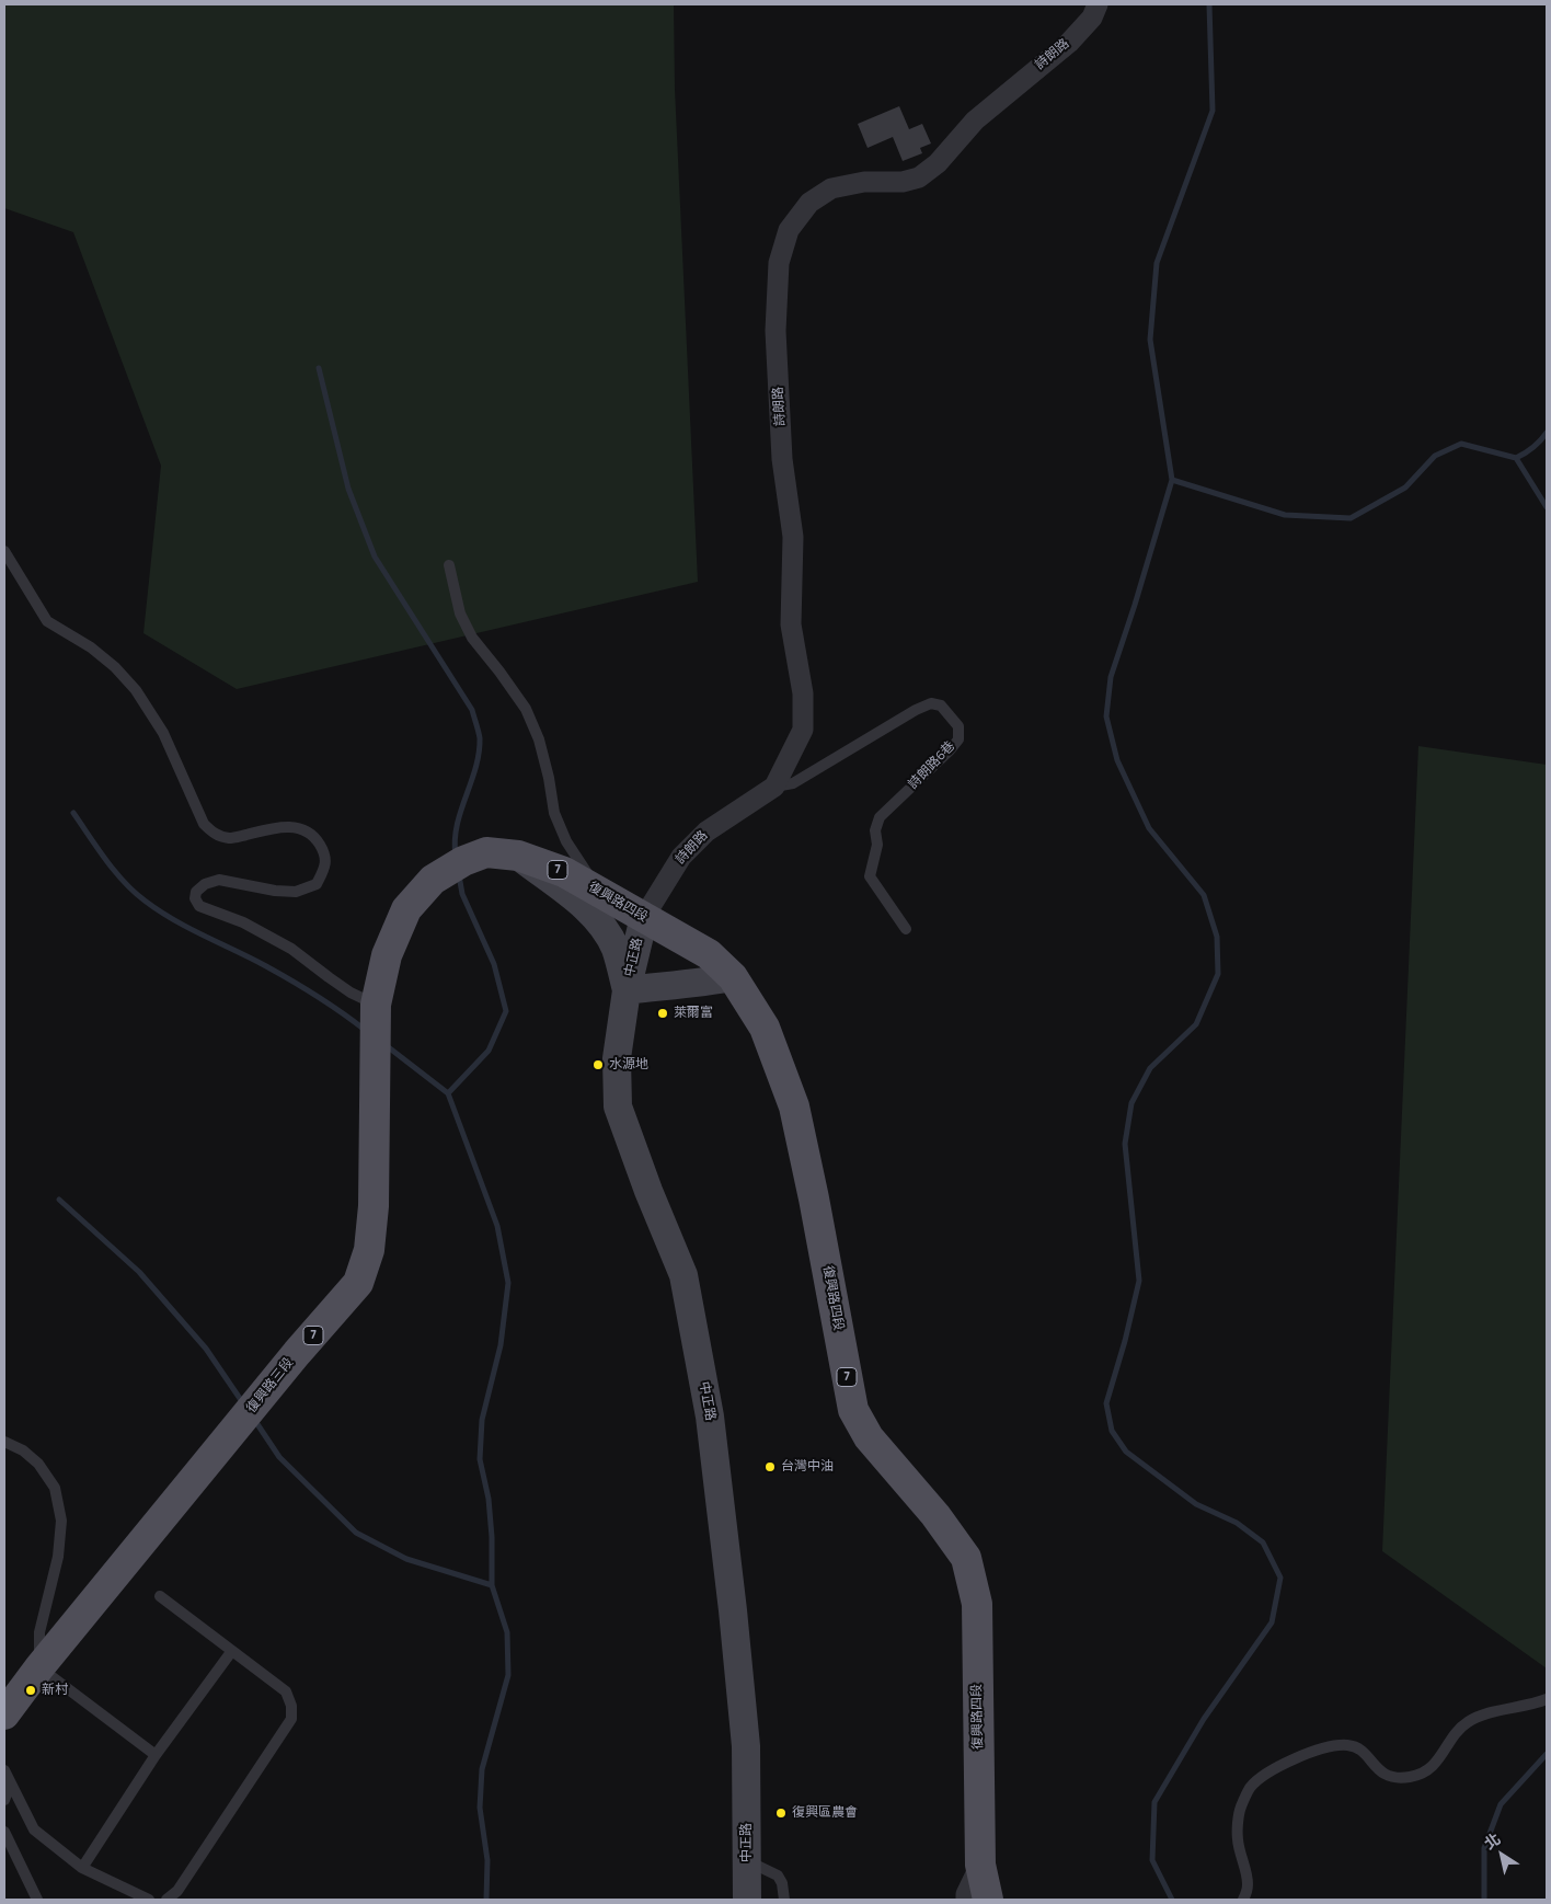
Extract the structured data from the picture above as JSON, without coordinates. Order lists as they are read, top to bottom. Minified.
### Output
{"streets":{"main road":["7","復興路四段","復興路三段"],"street":["詩朗路","中正路"],"lane":["詩朗路6巷"]},"crossings":[["詩朗路","詩朗路6巷"],["詩朗路","復興路四段"],["詩朗路","中正路"],["復興路四段","中正路"],["復興路四段","復興路三段"]],"places":["萊爾富","水源地","台灣中油","新村","復興區農會"],"north":"top left"}
